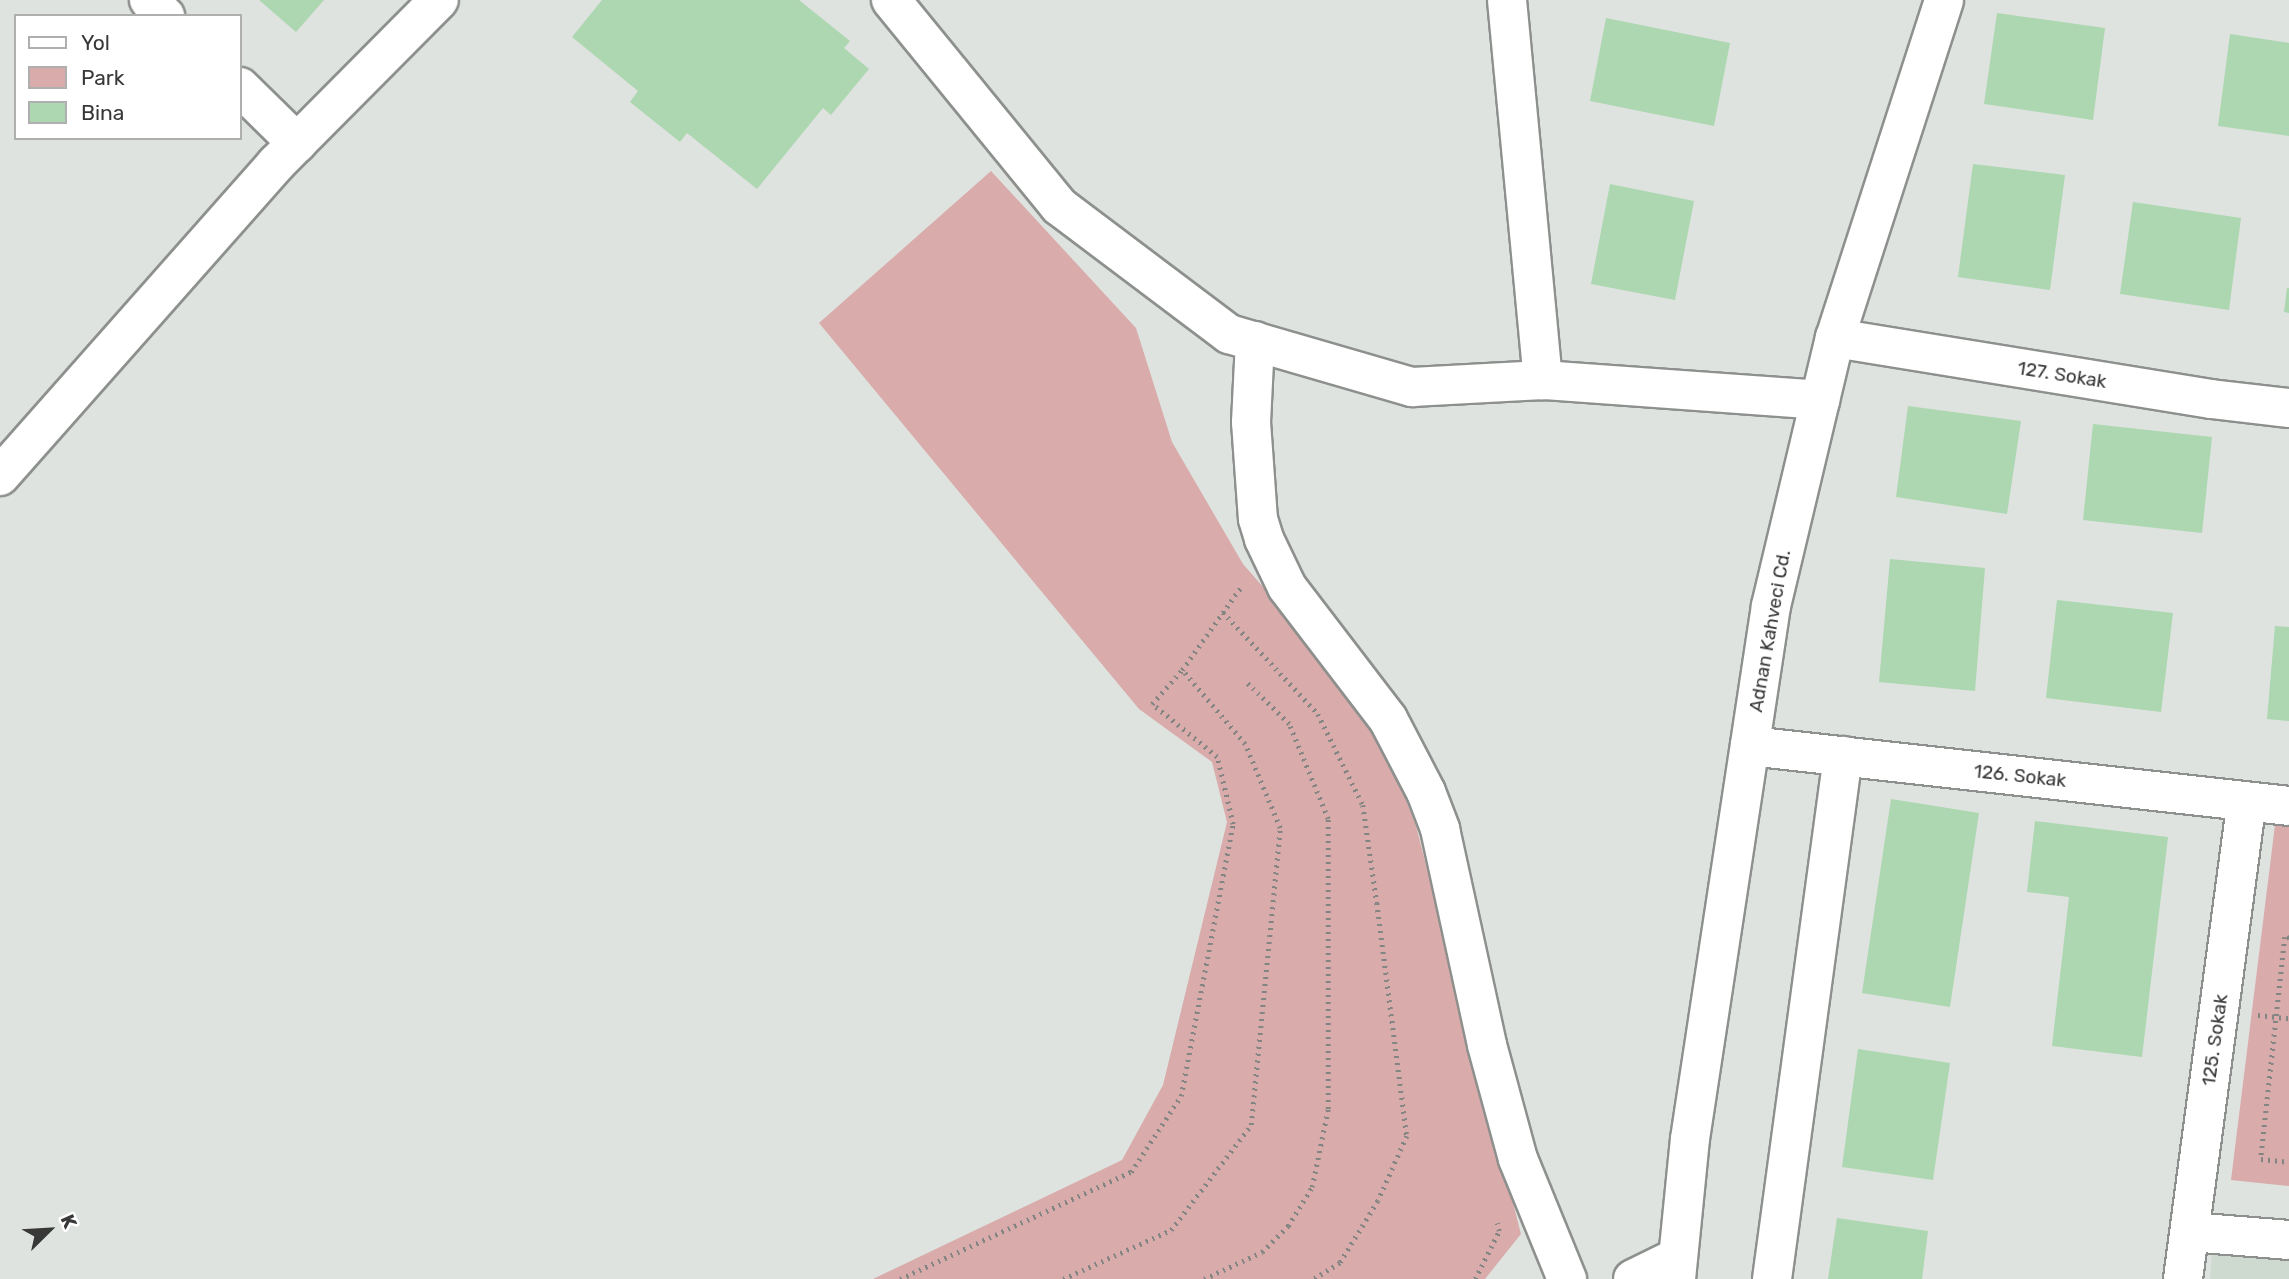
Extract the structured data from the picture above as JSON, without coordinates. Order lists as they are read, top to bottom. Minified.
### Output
{"streets":{"street":["127. Sokak","Adnan Kahveci Cd.","126. Sokak","125. Sokak"]},"crossings":[["127. Sokak","Adnan Kahveci Cd."],["Adnan Kahveci Cd.","126. Sokak"],["126. Sokak","125. Sokak"]],"legend":["Yol","Park","Bina"],"north":"top right"}
